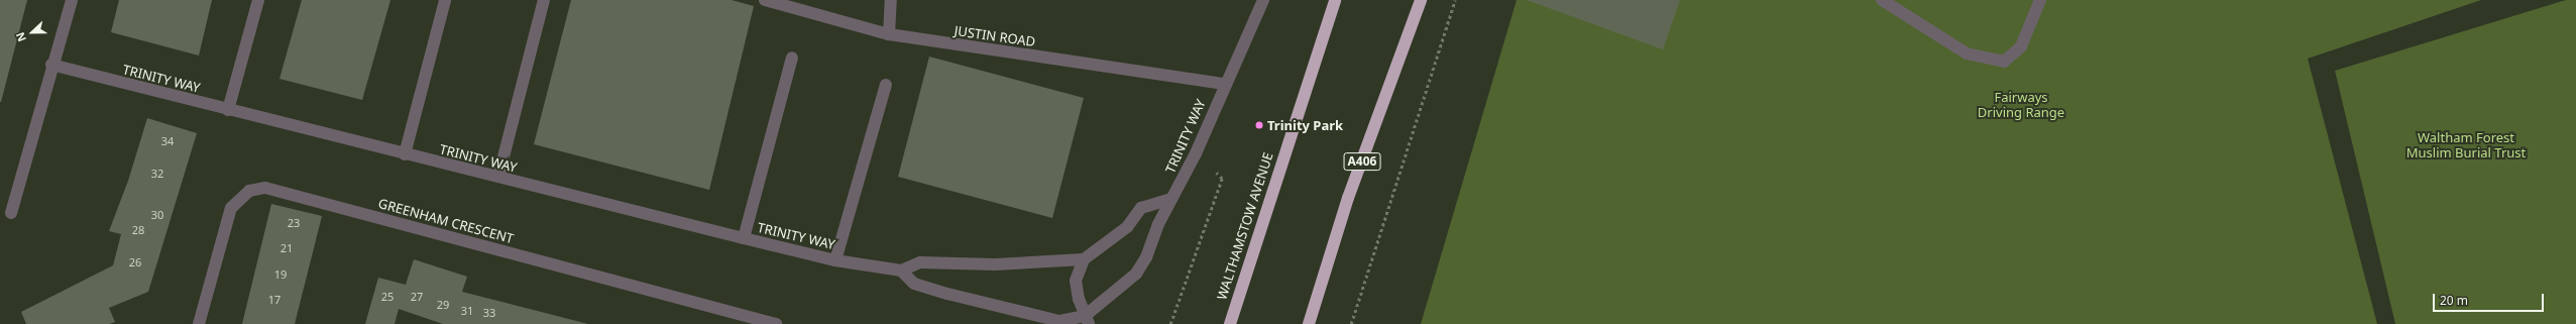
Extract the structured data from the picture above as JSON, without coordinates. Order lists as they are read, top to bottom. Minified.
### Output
{"streets":{"highway":["A406","WALTHAMSTOW AVENUE"],"street":["JUSTIN ROAD","TRINITY WAY","GREENHAM CRESCENT"]},"crossings":[["JUSTIN ROAD","TRINITY WAY"]],"parks":["Fairways Driving Range","Waltham Forest Muslim Burial Trust"],"places":["Trinity Park"],"house_numbers":["34","32","30","23","28","21","26","19","25","27","17","29","31","33"],"scale_bar":"20 m","north":"left"}
